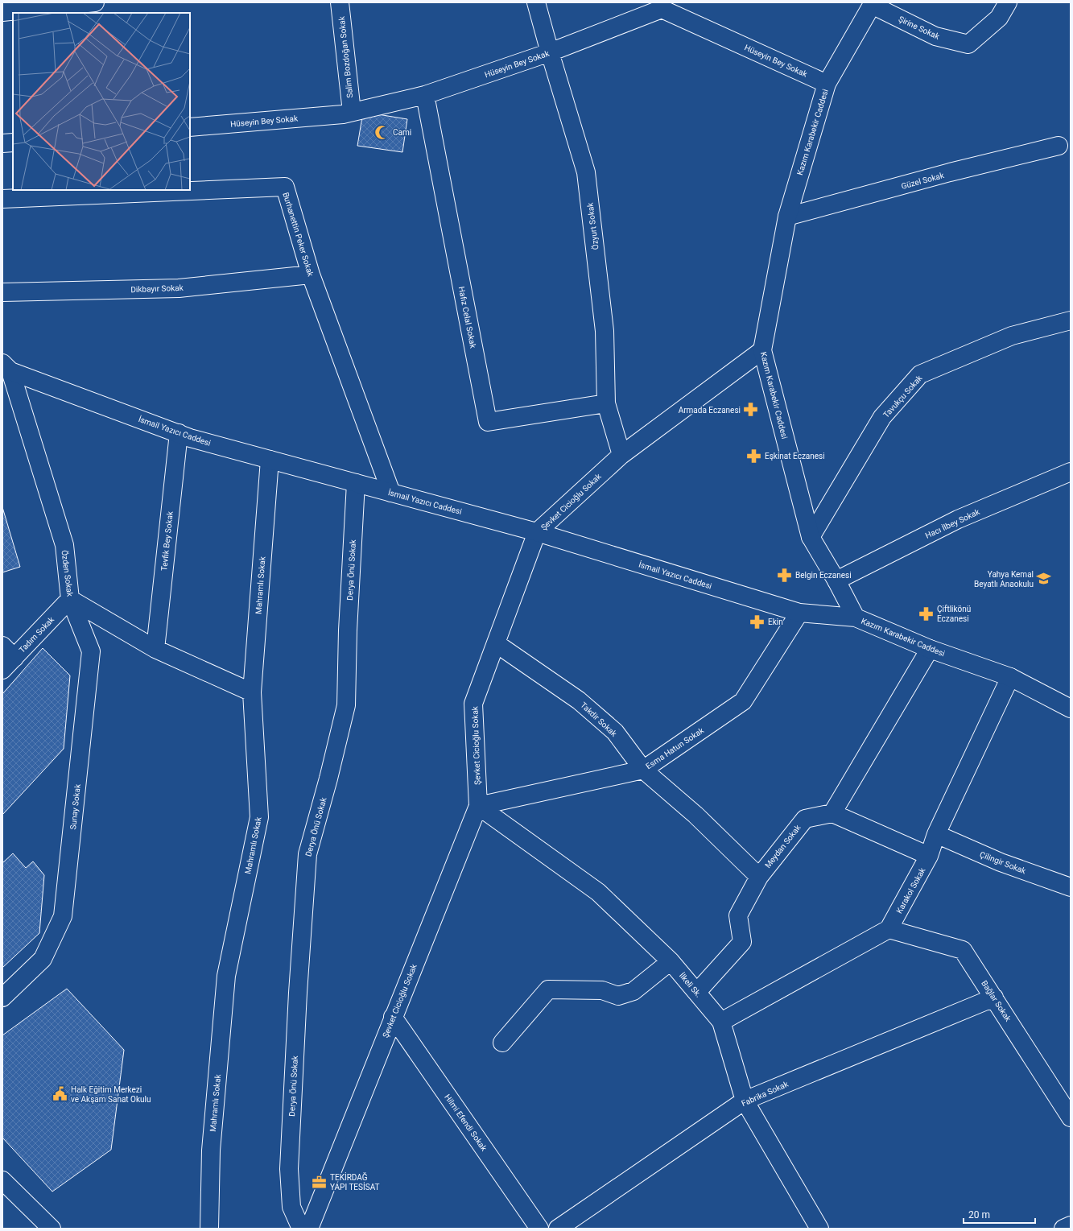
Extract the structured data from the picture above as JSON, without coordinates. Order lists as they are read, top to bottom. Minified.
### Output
{"streets":{"street":["Şirine Sokak","Salim Bozdoğan Sokak","Hüseyin Bey Sokak","Kazım Karabekir Caddesi","Güzel Sokak","Özyurt Sokak","Burhanettin Peker Sokak","Dikbayır Sokak","Hafız Celal Sokak","Tavukçu Sokak","İsmail Yazıcı Caddesi","Şevket Cicioğlu Sokak","Hacı İlbey Sokak","Tevfik Bey Sokak","Derya Önü Sokak","Özden Sokak","Mahramlı Sokak","Tadım Sokak","Takdir Sokak","Esma Hatun Sokak","Sunay Sokak","Meydan Sokak","Çilingir Sokak","Karakol Sokak","İlkeli Sk.","Bağlar Sokak","Fabrika Sokak","Hilmi Efendi Sokak"]},"crossings":[["Şirine Sokak","Kazım Karabekir Caddesi"],["Salim Bozdoğan Sokak","Hüseyin Bey Sokak"],["Hüseyin Bey Sokak","Kazım Karabekir Caddesi"],["Hüseyin Bey Sokak","Özyurt Sokak"],["Hüseyin Bey Sokak","Hafız Celal Sokak"],["Kazım Karabekir Caddesi","Güzel Sokak"],["Kazım Karabekir Caddesi","Tavukçu Sokak"],["Kazım Karabekir Caddesi","İsmail Yazıcı Caddesi"],["Kazım Karabekir Caddesi","Şevket Cicioğlu Sokak"],["Kazım Karabekir Caddesi","Hacı İlbey Sokak"],["Kazım Karabekir Caddesi","Karakol Sokak"],["Özyurt Sokak","Hafız Celal Sokak"],["Özyurt Sokak","Şevket Cicioğlu Sokak"],["Burhanettin Peker Sokak","Dikbayır Sokak"],["Burhanettin Peker Sokak","İsmail Yazıcı Caddesi"],["İsmail Yazıcı Caddesi","Şevket Cicioğlu Sokak"],["İsmail Yazıcı Caddesi","Tevfik Bey Sokak"],["İsmail Yazıcı Caddesi","Derya Önü Sokak"],["İsmail Yazıcı Caddesi","Özden Sokak"],["İsmail Yazıcı Caddesi","Mahramlı Sokak"],["İsmail Yazıcı Caddesi","Esma Hatun Sokak"],["Şevket Cicioğlu Sokak","Takdir Sokak"],["Şevket Cicioğlu Sokak","Esma Hatun Sokak"],["Şevket Cicioğlu Sokak","İlkeli Sk."],["Şevket Cicioğlu Sokak","Hilmi Efendi Sokak"],["Tevfik Bey Sokak","Özden Sokak"],["Özden Sokak","Mahramlı Sokak"],["Özden Sokak","Tadım Sokak"],["Özden Sokak","Sunay Sokak"],["Tadım Sokak","Sunay Sokak"],["Takdir Sokak","Esma Hatun Sokak"],["Takdir Sokak","Meydan Sokak"],["Esma Hatun Sokak","İlkeli Sk."],["Meydan Sokak","İlkeli Sk."],["Çilingir Sokak","Karakol Sokak"],["Karakol Sokak","Bağlar Sokak"],["İlkeli Sk.","Fabrika Sokak"],["Bağlar Sokak","Fabrika Sokak"]],"places":{"mosque":["Cami"],"pharmacy":["Armada Eczanesi","Eşkinat Eczanesi","Belgin Eczanesi","Çiftlikönü Eczanesi","Ekin"],"school or university":["Yahya Kemal Beyatlı Anaokulu"],"public building":["Halk Eğitim Merkezi ve Akşam Sanat Okulu"],"office":["TEKİRDAĞ YAPI TESİSAT"]},"scale_bar":"20 m"}
